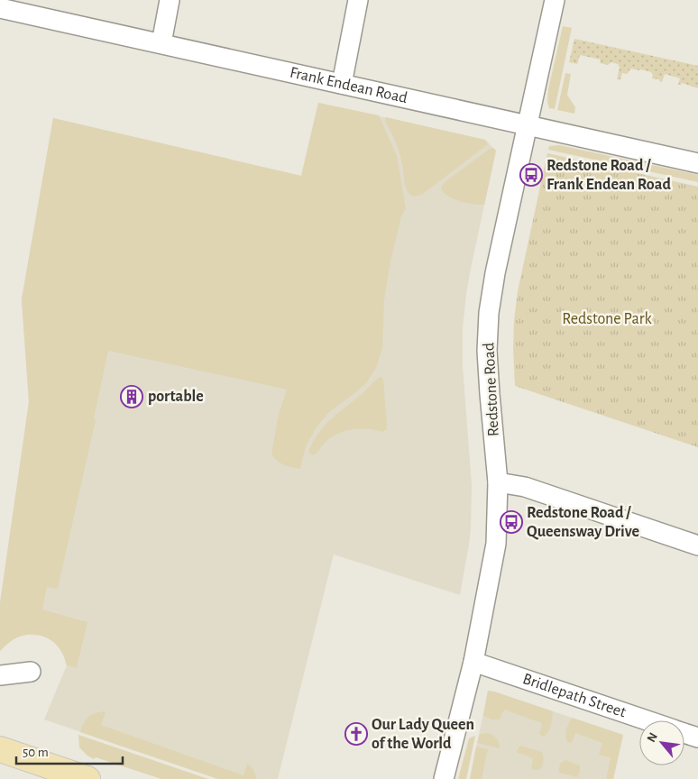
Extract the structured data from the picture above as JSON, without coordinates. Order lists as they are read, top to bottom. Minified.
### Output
{"streets":{"street":["Frank Endean Road","Redstone Road","Bridlepath Street"]},"crossings":[["Frank Endean Road","Redstone Road"],["Redstone Road","Bridlepath Street"]],"parks":["Redstone Park"],"places":{"bus stop":["Redstone Road / Frank Endean Road","Redstone Road / Queensway Drive"],"building":["portable"],"church":["Our Lady Queen of the World"]},"scale_bar":"50 m","north":"top left"}
